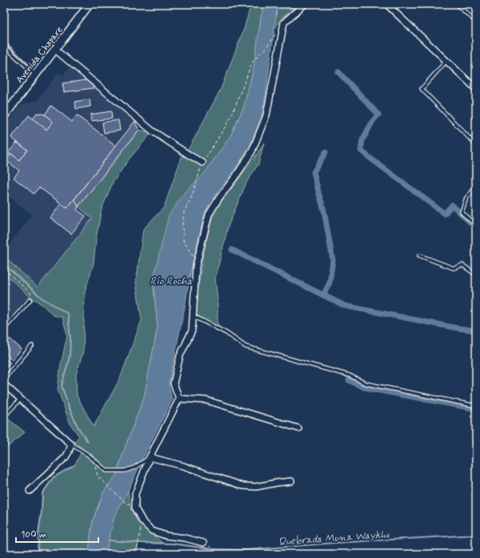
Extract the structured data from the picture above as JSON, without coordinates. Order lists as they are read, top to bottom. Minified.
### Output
{"streets":{"main road":["Avenida Chapare"]},"water":["Río Rocha","Quebrada Muna Waykho"],"scale_bar":"100 m"}
